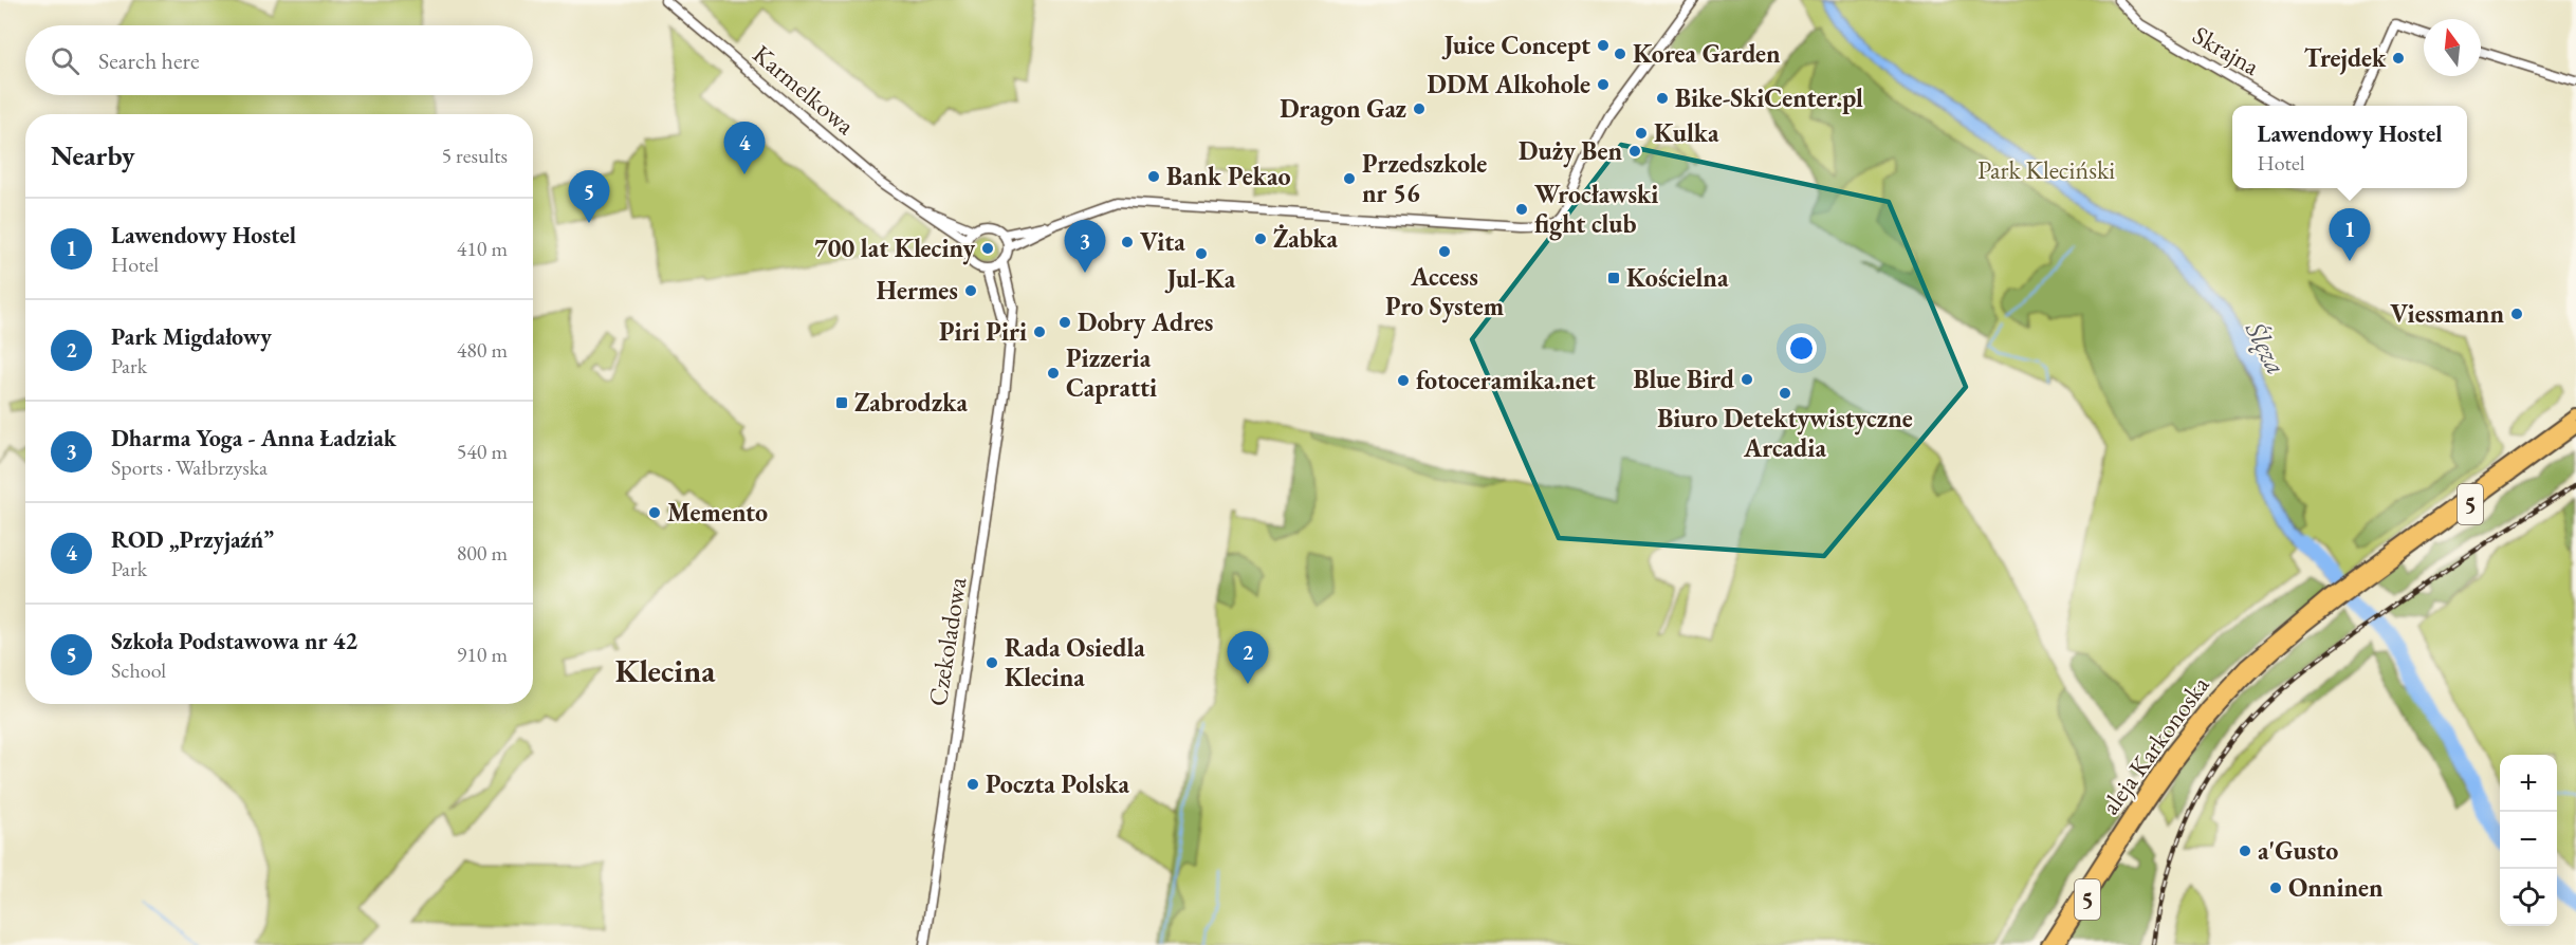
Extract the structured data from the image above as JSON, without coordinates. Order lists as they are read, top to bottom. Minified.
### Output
{"streets":{"main road":["5","aleja Karkonoska"],"street":["Skrajna","Karmelkowa","Czekoladowa"]},"crossings":[["Karmelkowa","Czekoladowa"],["5","aleja Karkonoska"]],"districts":["Klecina"],"water":["Ślęza"],"parks":["Park Kleciński"],"places":{"other":["Juice Concept","Korea Garden","Trejdek","DDM Alkohole","Bike-SkiCenter.pl","Dragon Gaz","Kulka","Duży Ben","Bank Pekao","Przedszkole nr 56","Wrocławski fight club","Żabka","Vita","700 lat Kleciny","Access Pro System","Jul-Ka","Hermes","Viessmann","Dobry Adres","Piri Piri","Pizzeria Capratti","Blue Bird","fotoceramika.net","Biuro Detektywistyczne Arcadia","Memento","Rada Osiedla Klecina","Poczta Polska","a'Gusto","Onninen"],"transit":["Kościelna","Zabrodzka"]},"north":"top","page":{"search":"Search here","popup":["Lawendowy Hostel","Hotel"],"heading":["Nearby","5 results"],"pins":["4","5","1","3","2"],"list":[{"mark":"1","name":"Lawendowy Hostel","note":"Hotel","value":"410 m"},{"mark":"2","name":"Park Migdałowy","note":"Park","value":"480 m"},{"mark":"3","name":"Dharma Yoga - Anna Ładziak","note":"Sports · Wałbrzyska","value":"540 m"},{"mark":"4","name":"ROD „Przyjaźń”","note":"Park","value":"800 m"},{"mark":"5","name":"Szkoła Podstawowa nr 42","note":"School","value":"910 m"}],"map_buttons":["+","−"]}}
